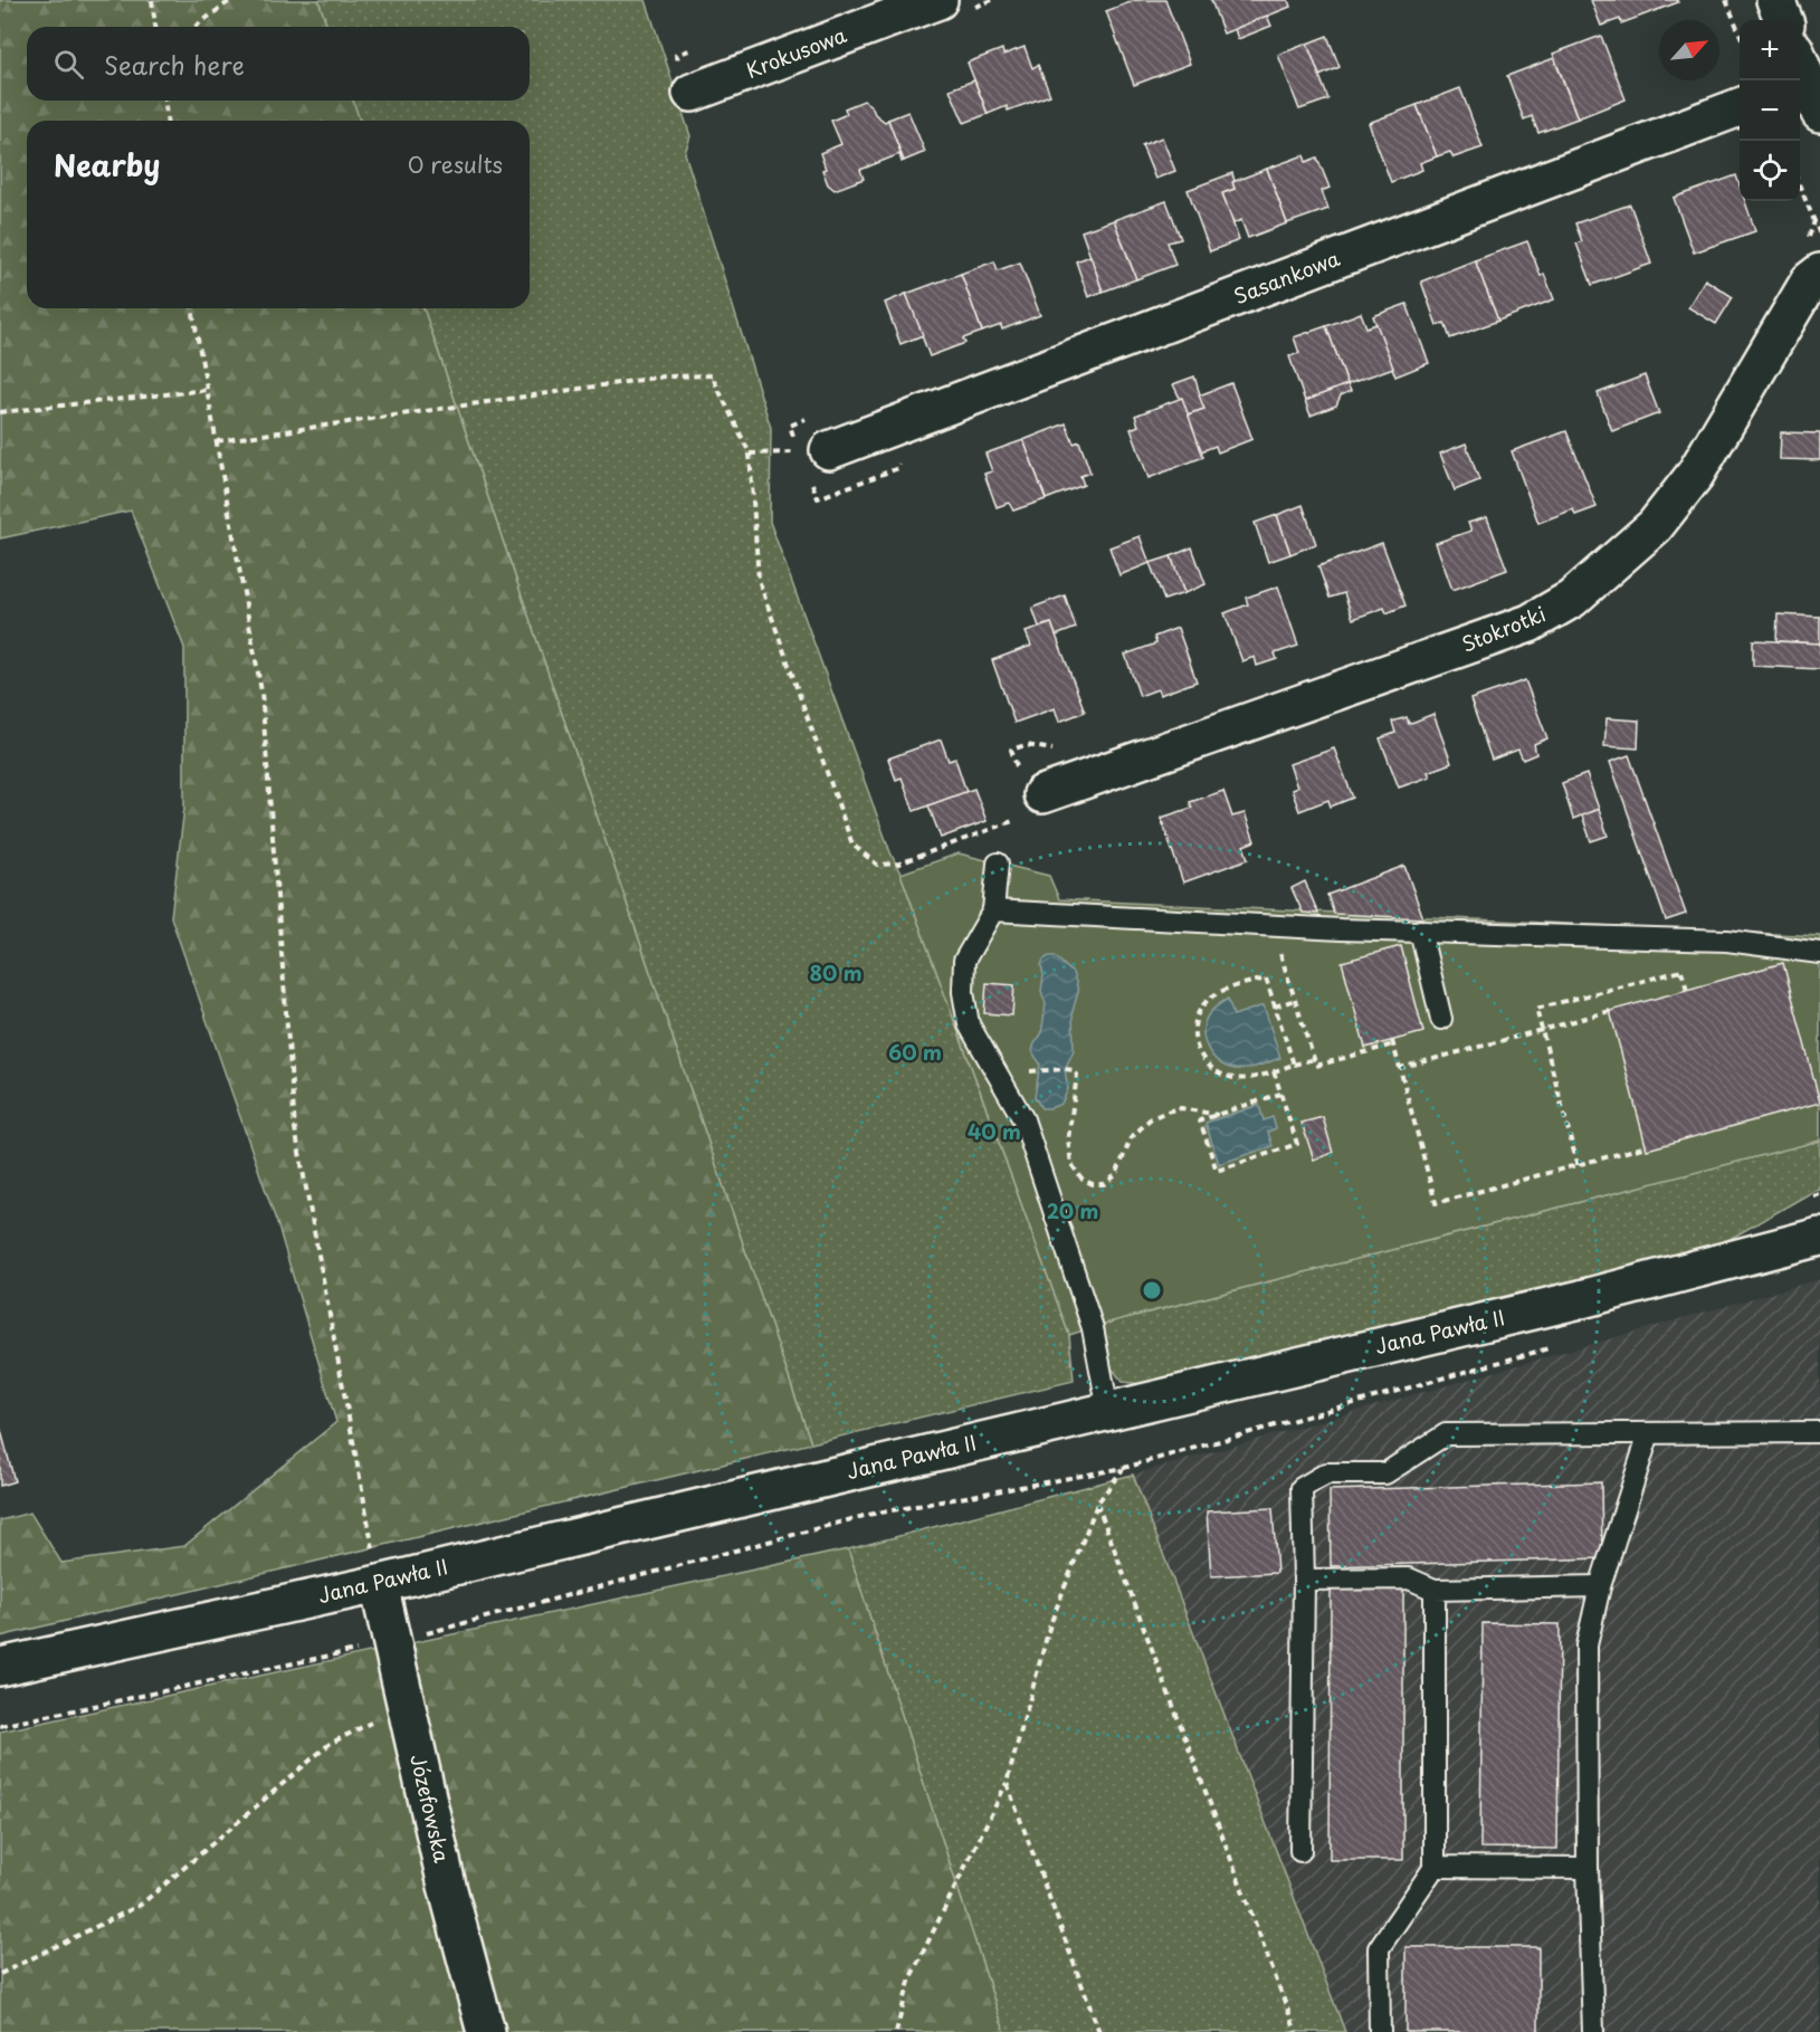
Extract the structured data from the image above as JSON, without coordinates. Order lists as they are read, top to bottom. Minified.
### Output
{"streets":{"street":["Krokusowa","Sasankowa","Stokrotki","Jana Pawła II","Józefowska"]},"crossings":[["Jana Pawła II","Józefowska"]],"north":"top right","page":{"map_buttons":["+","−"],"search":"Search here","heading":["Nearby","0 results"]},"rings":["80 m","60 m","40 m","20 m"]}
